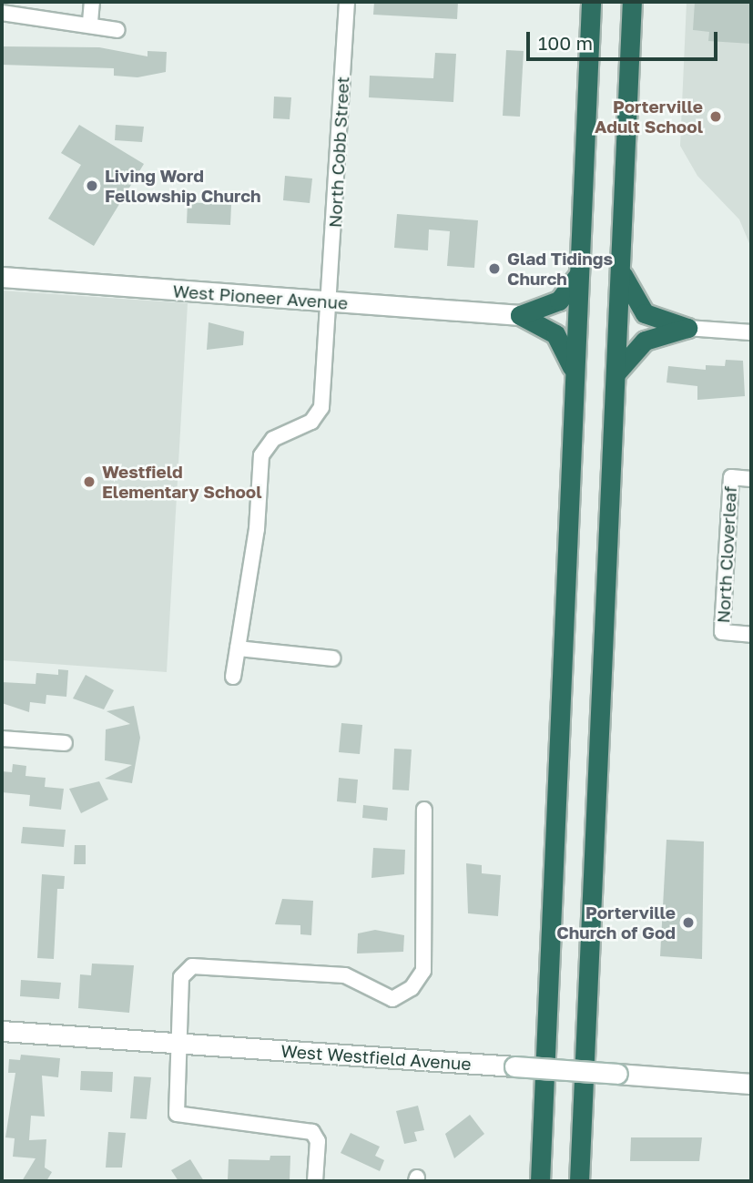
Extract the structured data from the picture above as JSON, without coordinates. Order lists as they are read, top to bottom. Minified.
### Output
{"streets":{"street":["North Cobb Street","West Pioneer Avenue","North Cloverleaf","West Westfield Avenue"]},"crossings":[["North Cobb Street","West Pioneer Avenue"]],"places":["Porterville Adult School","Living Word Fellowship Church","Glad Tidings Church","Westfield Elementary School","Porterville Church of God"],"scale_bar":"100 m"}
